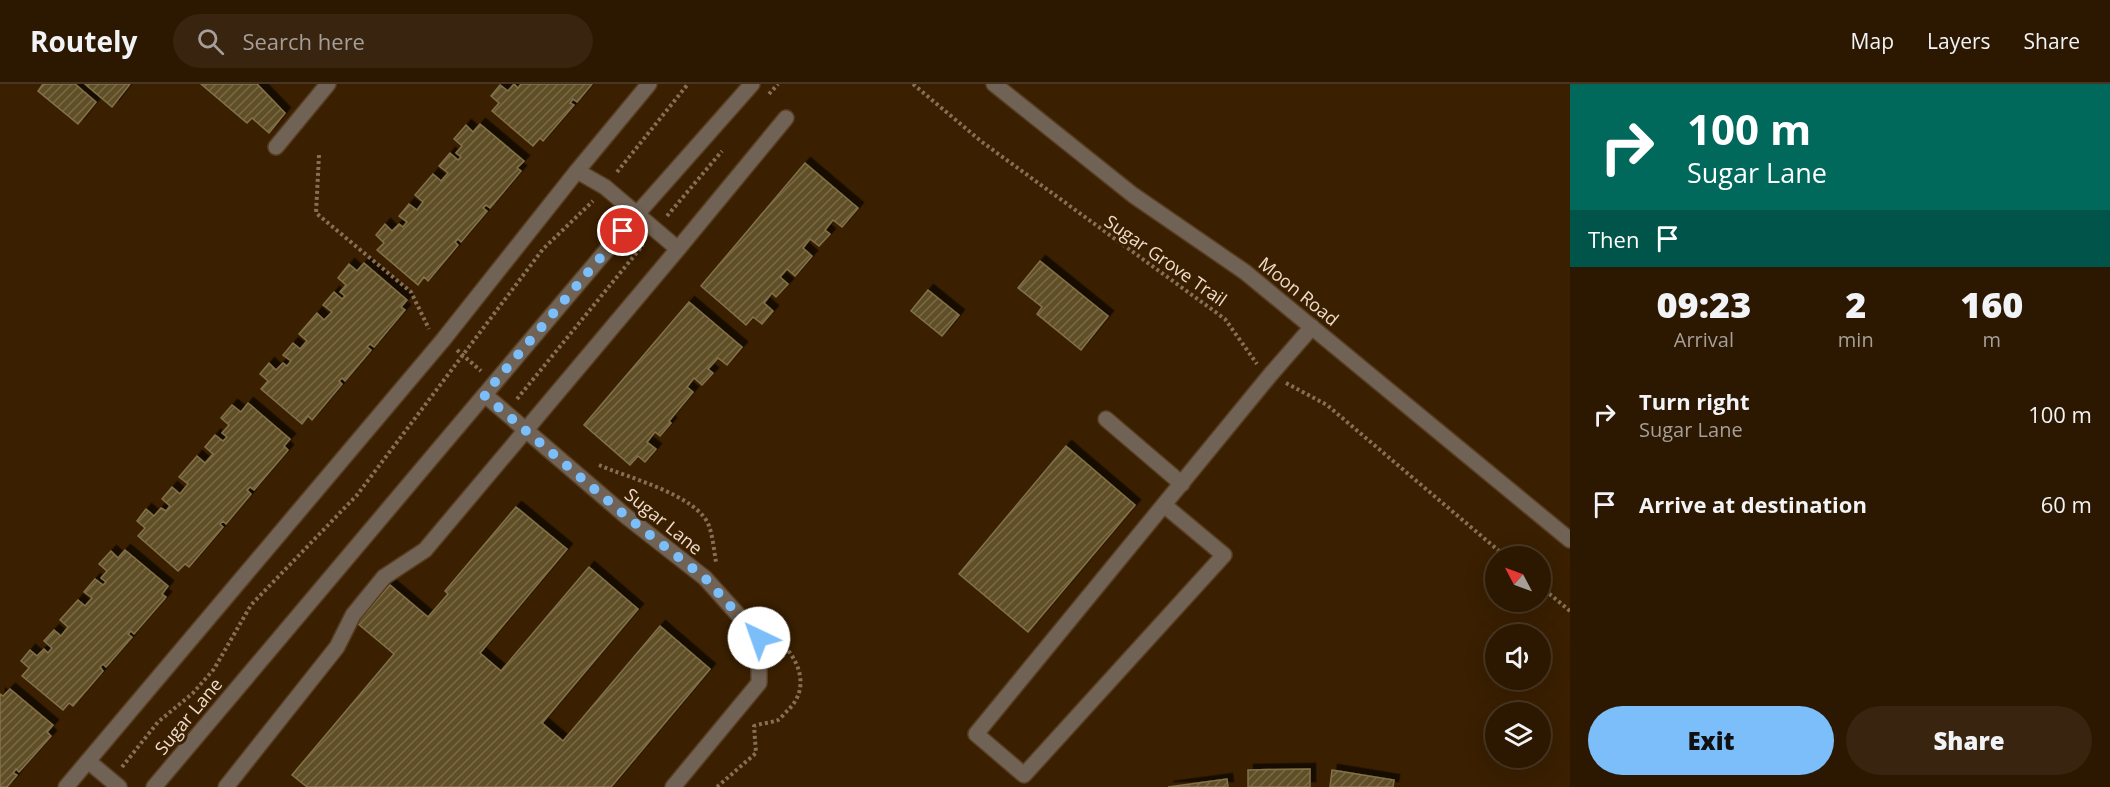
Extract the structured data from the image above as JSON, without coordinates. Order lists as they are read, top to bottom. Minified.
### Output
{"streets":{"street":["Moon Road","Sugar Lane"],"path":["Sugar Grove Trail"]},"north":"top left","page":{"header":"Routely","search":"Search here","nav":["Map","Layers","Share"],"turn":["100 m","Sugar Lane"],"then":"Then","eta":["09:23","Arrival","2","min","160","m"],"list":[{"name":"Turn right","note":"Sugar Lane","value":"100 m"},{"name":"Arrive at destination","value":"60 m"}],"buttons":["Exit","Share"]}}
